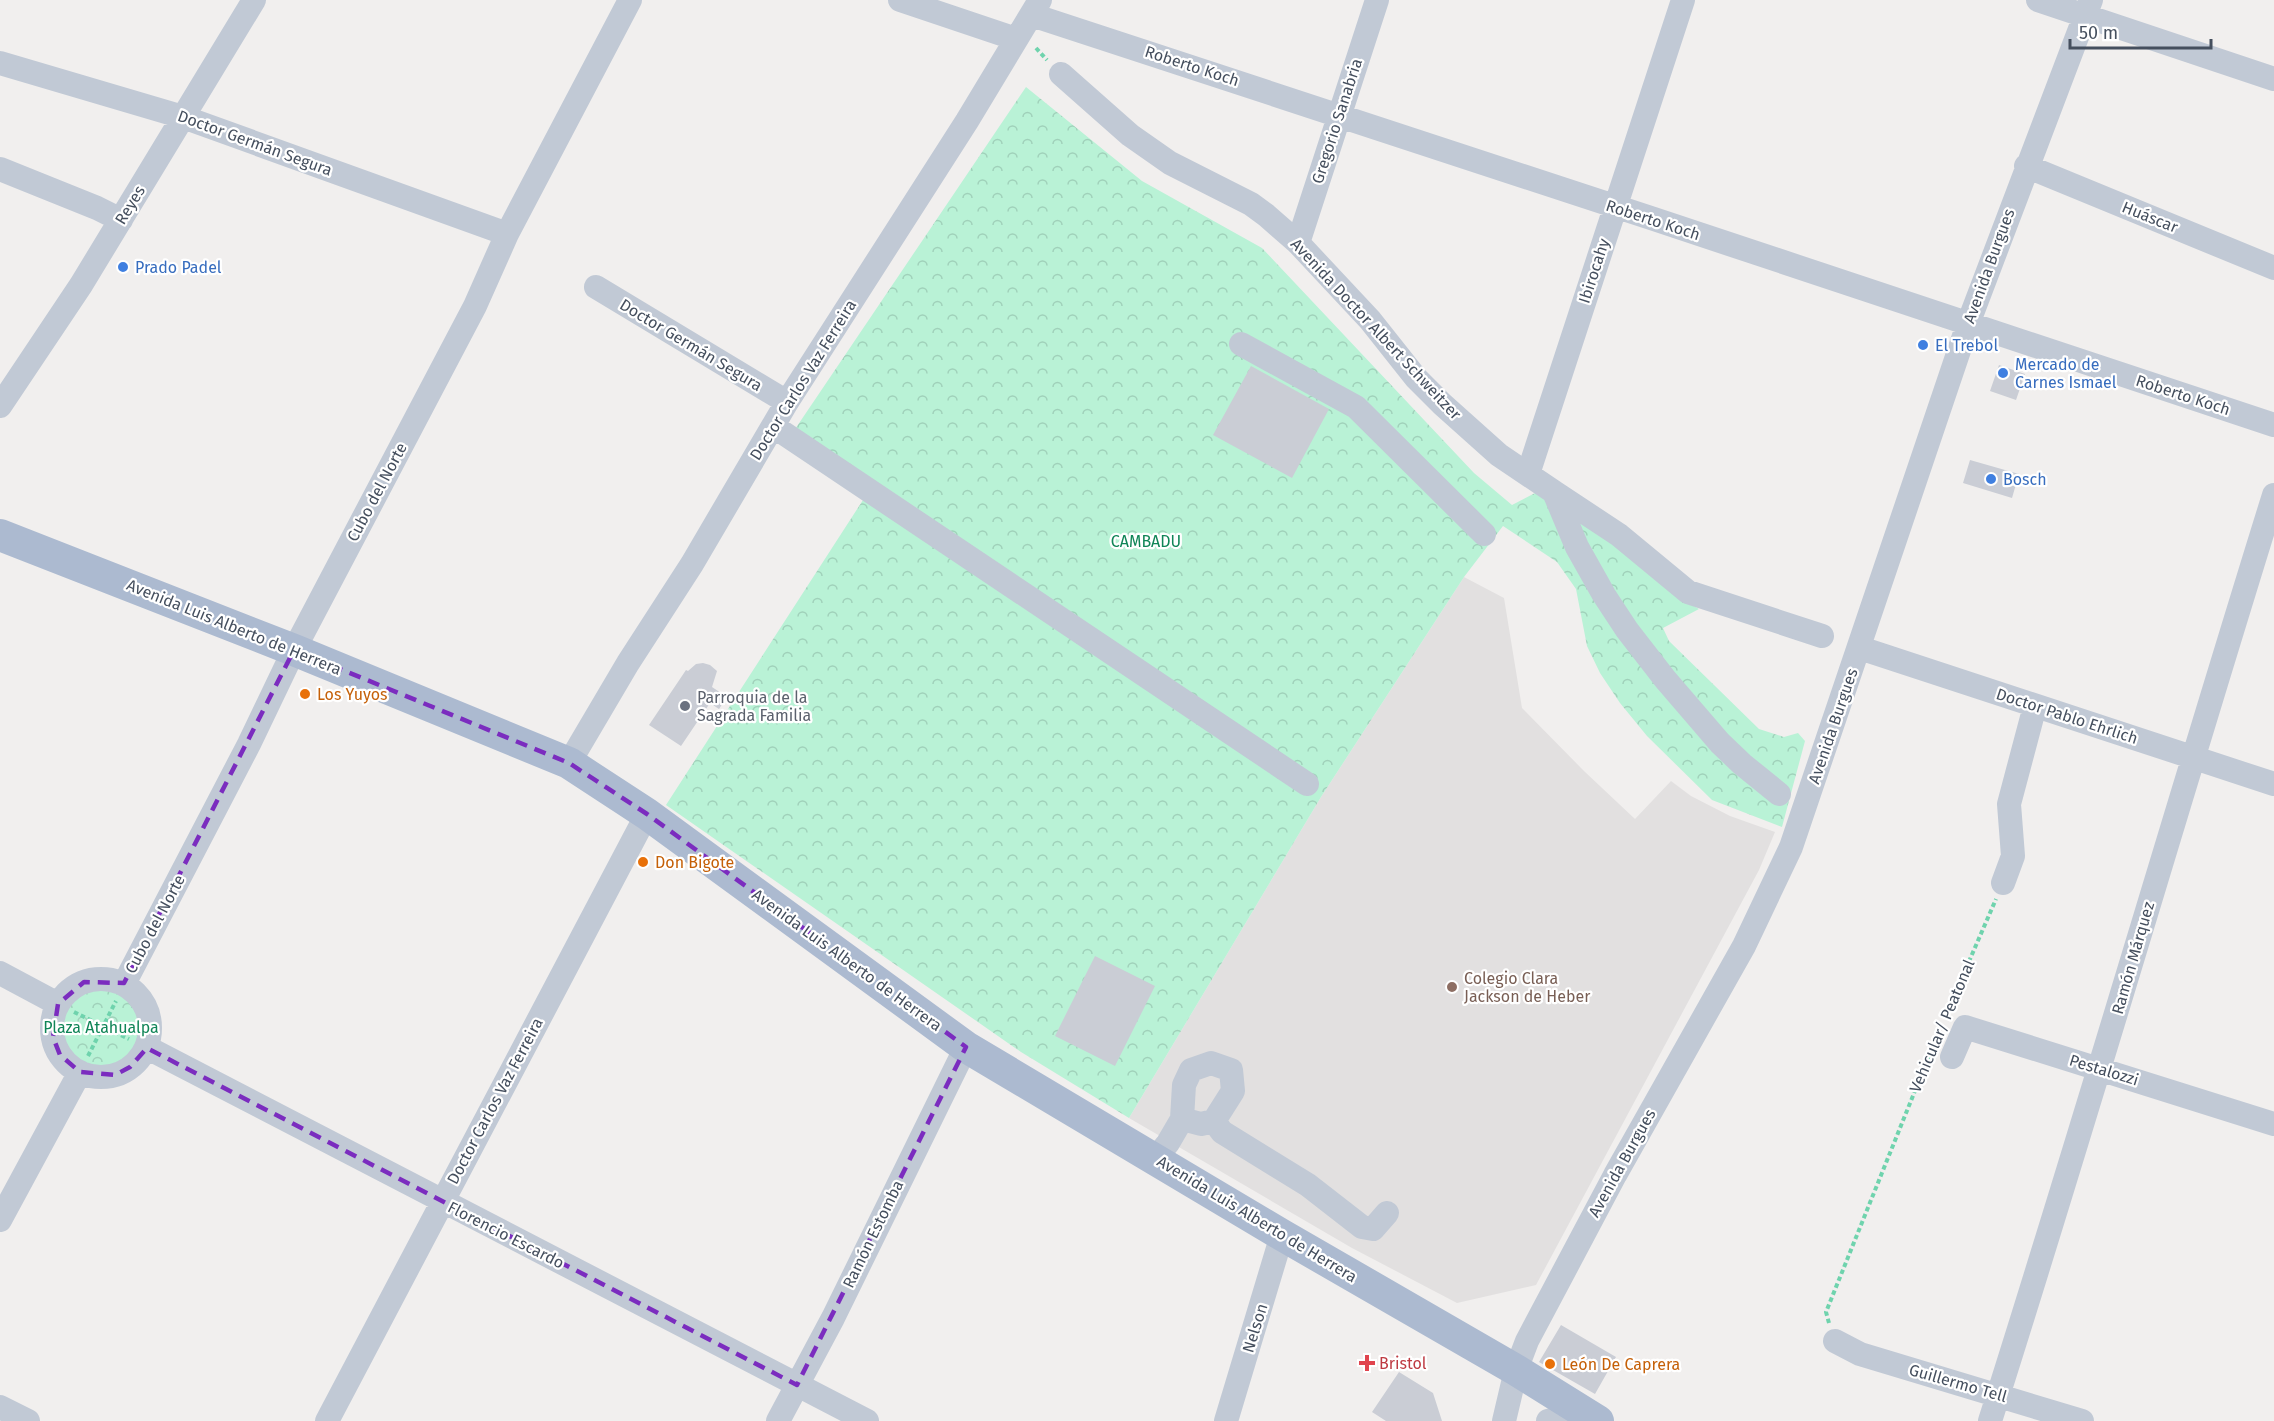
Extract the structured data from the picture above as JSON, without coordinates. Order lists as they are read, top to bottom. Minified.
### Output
{"streets":{"main road":["Avenida Luis Alberto de Herrera"],"street":["Roberto Koch","Gregorio Sanabria","Doctor Germán Segura","Reyes","Huáscar","Avenida Burgues","Ibirocahy","Avenida Doctor Albert Schweitzer","Doctor Carlos Vaz Ferreira","Cubo del Norte","Doctor Pablo Ehrlich","Ramón Márquez","Pestalozzi","Ramón Estomba","Florencio Escardo","Nelson","Guillermo Tell"],"path":["Vehicular/ Peatonal"]},"crossings":[["Roberto Koch","Gregorio Sanabria"],["Roberto Koch","Avenida Burgues"],["Roberto Koch","Ibirocahy"],["Roberto Koch","Doctor Carlos Vaz Ferreira"],["Gregorio Sanabria","Avenida Doctor Albert Schweitzer"],["Doctor Germán Segura","Reyes"],["Doctor Germán Segura","Doctor Carlos Vaz Ferreira"],["Doctor Germán Segura","Cubo del Norte"],["Huáscar","Avenida Burgues"],["Avenida Burgues","Avenida Luis Alberto de Herrera"],["Avenida Burgues","Doctor Pablo Ehrlich"],["Ibirocahy","Avenida Doctor Albert Schweitzer"],["Doctor Carlos Vaz Ferreira","Avenida Luis Alberto de Herrera"],["Doctor Carlos Vaz Ferreira","Florencio Escardo"],["Cubo del Norte","Avenida Luis Alberto de Herrera"],["Avenida Luis Alberto de Herrera","Ramón Estomba"],["Avenida Luis Alberto de Herrera","Nelson"],["Doctor Pablo Ehrlich","Ramón Márquez"],["Ramón Márquez","Pestalozzi"],["Ramón Márquez","Guillermo Tell"],["Vehicular/ Peatonal","Pestalozzi"],["Vehicular/ Peatonal","Guillermo Tell"],["Ramón Estomba","Florencio Escardo"]],"parks":["CAMBADU","Plaza Atahualpa"],"places":{"other":["Prado Padel","El Trebol","Mercado de Carnes Ismael","Bosch","Los Yuyos","Parroquia de la Sagrada Familia","Don Bigote","Colegio Clara Jackson de Heber","León De Caprera"],"health":["Bristol"]},"scale_bar":"50 m"}
